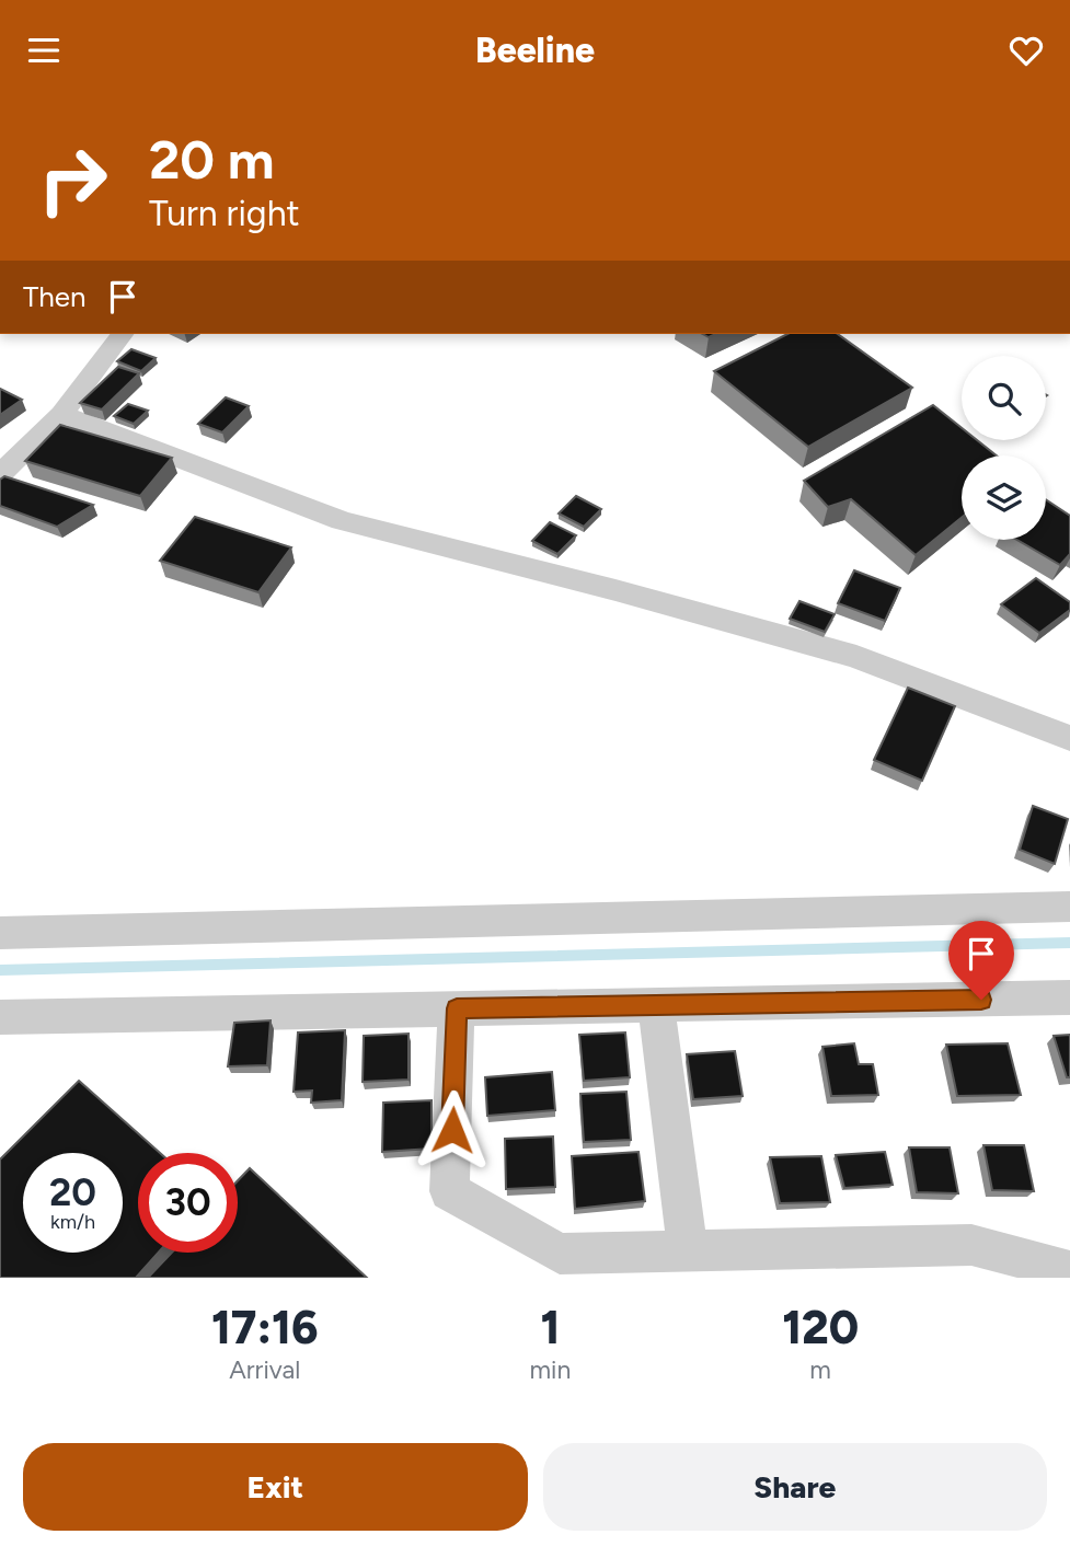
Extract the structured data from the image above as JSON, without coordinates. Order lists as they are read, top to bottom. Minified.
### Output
{"page":{"header":"Beeline","turn":["20 m","Turn right"],"then":"Then","speed":"20 km/h","limit":"30","eta":["17:16","Arrival","1","min","120","m"],"buttons":["Exit","Share"]}}
